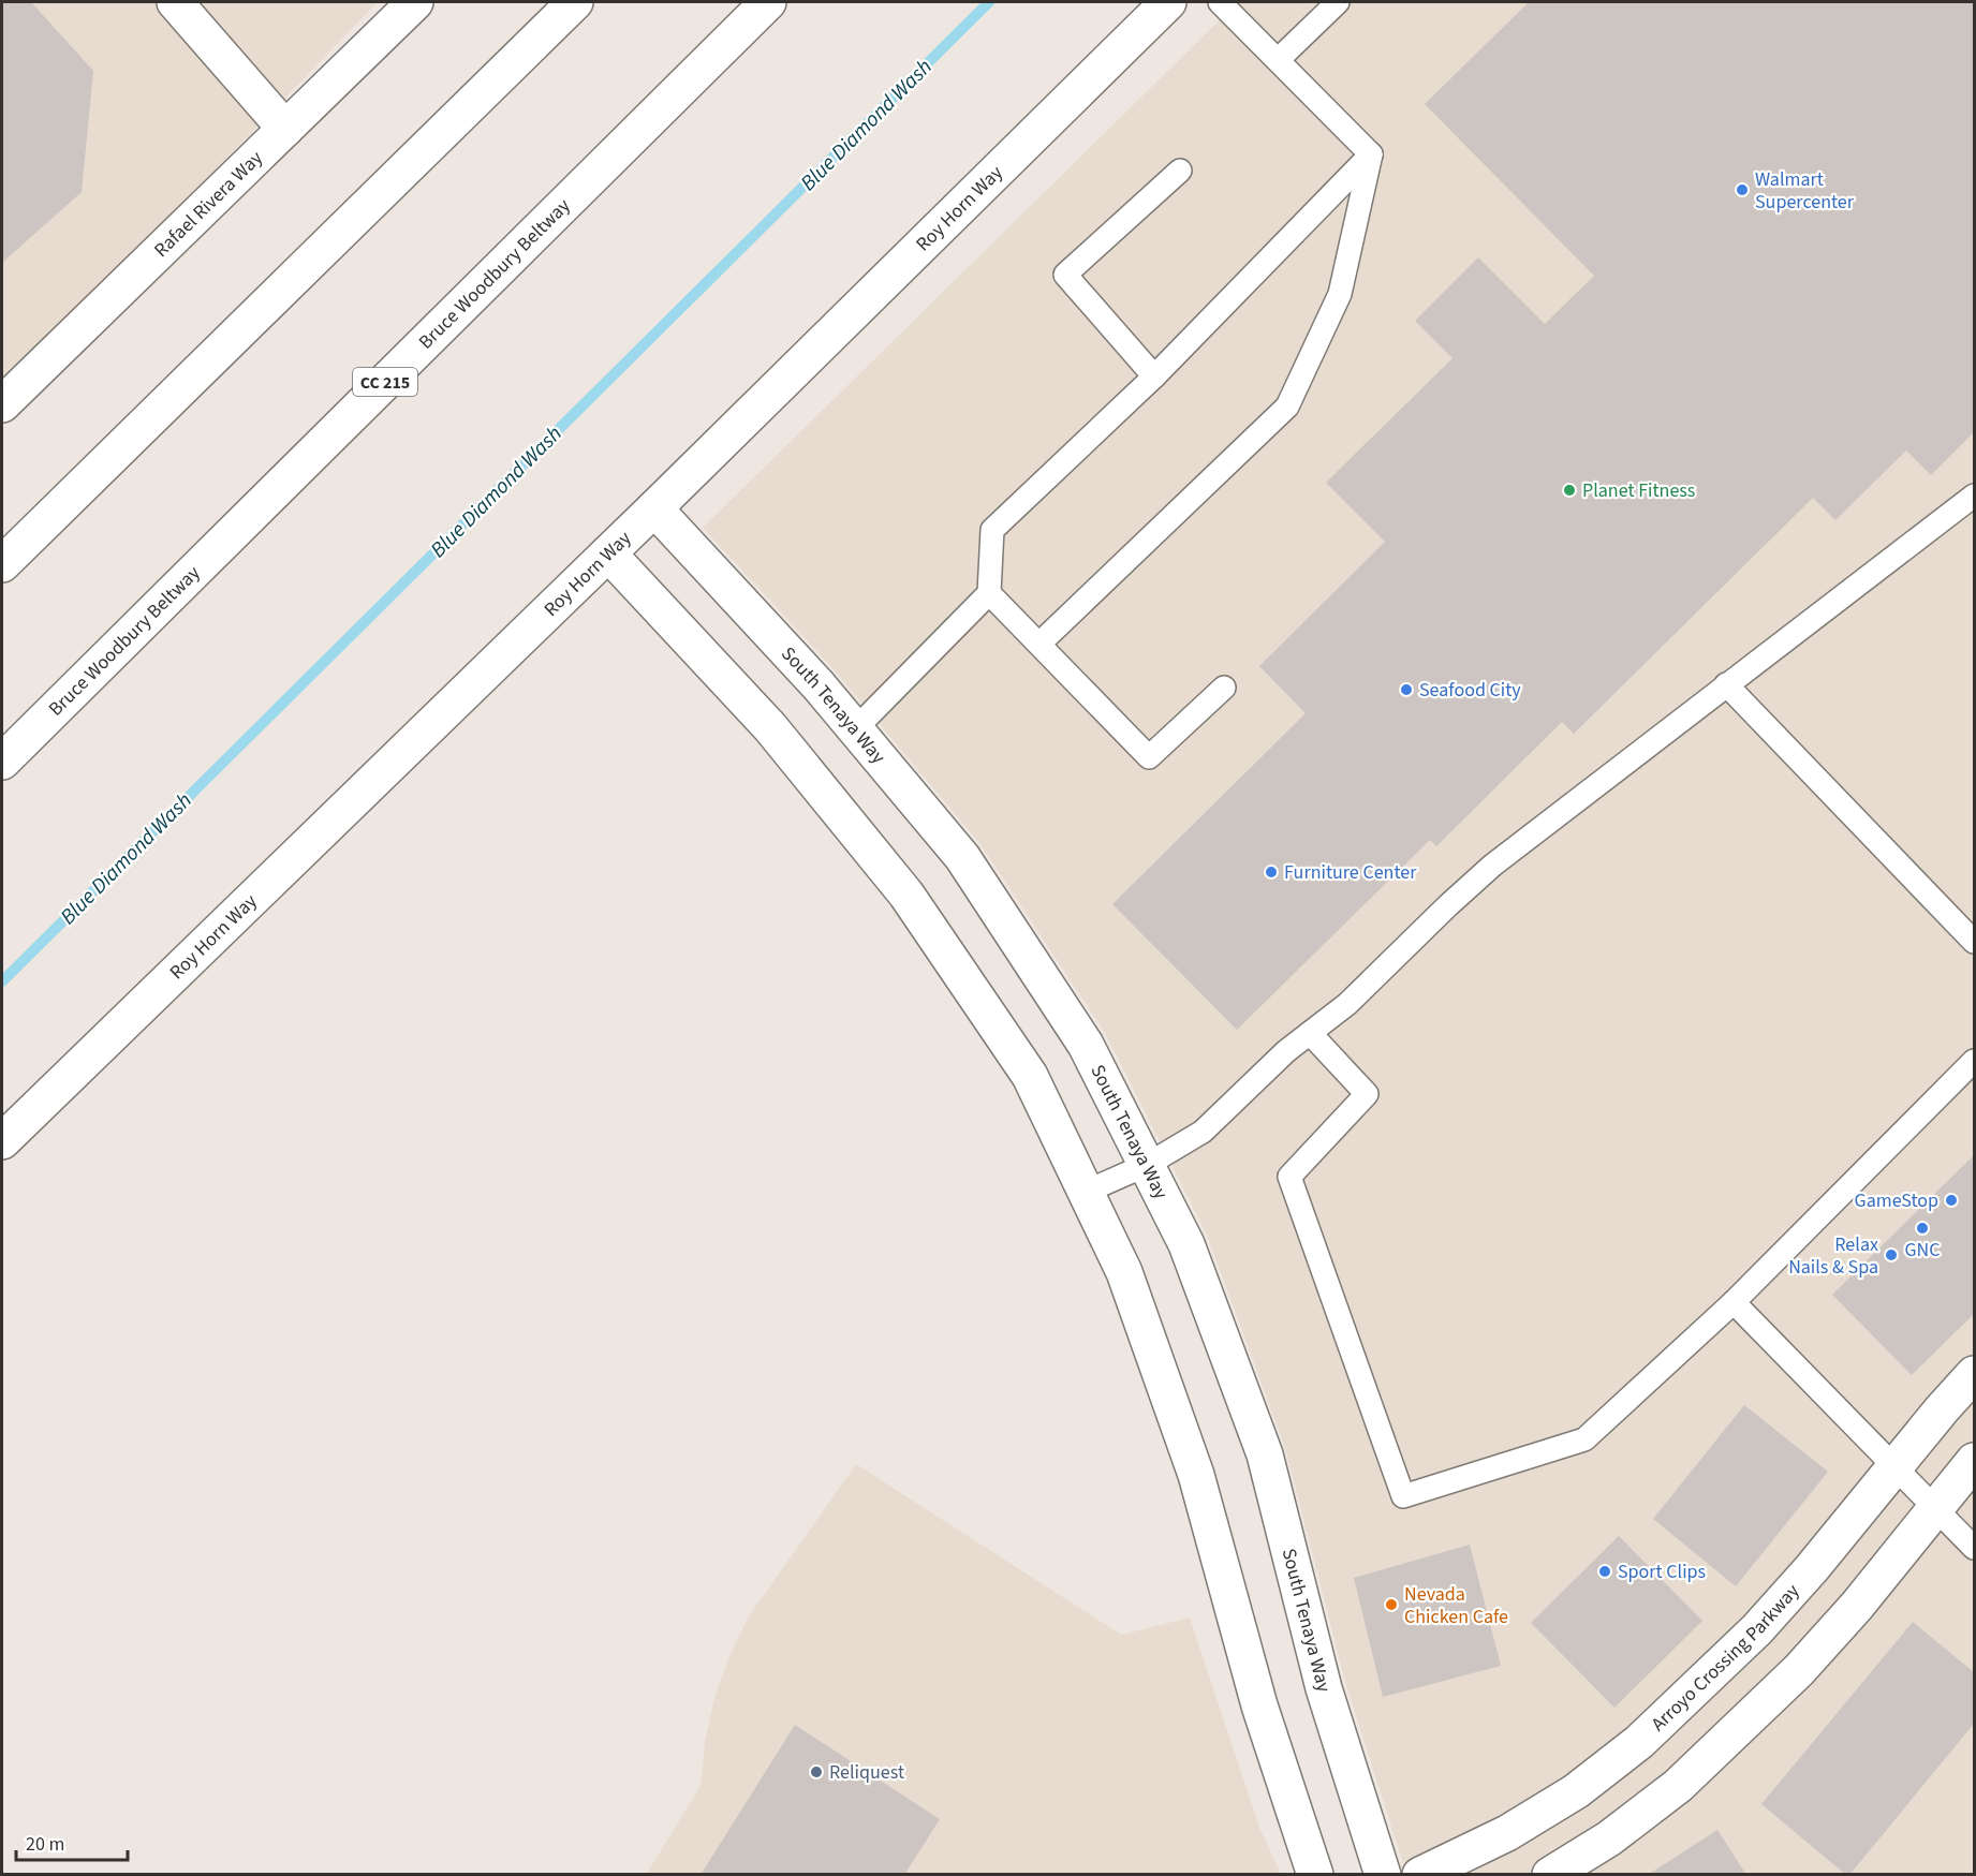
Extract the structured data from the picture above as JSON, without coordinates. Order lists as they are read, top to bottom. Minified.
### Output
{"streets":{"main road":["Rafael Rivera Way","Roy Horn Way","Bruce Woodbury Beltway","CC 215","South Tenaya Way","Arroyo Crossing Parkway"]},"crossings":[["Roy Horn Way","South Tenaya Way"]],"water":["Blue Diamond Wash"],"places":["Walmart Supercenter","Planet Fitness","Seafood City","Furniture Center","GameStop","GNC","Relax Nails & Spa","Sport Clips","Nevada Chicken Cafe","Reliquest"],"scale_bar":"20 m"}
